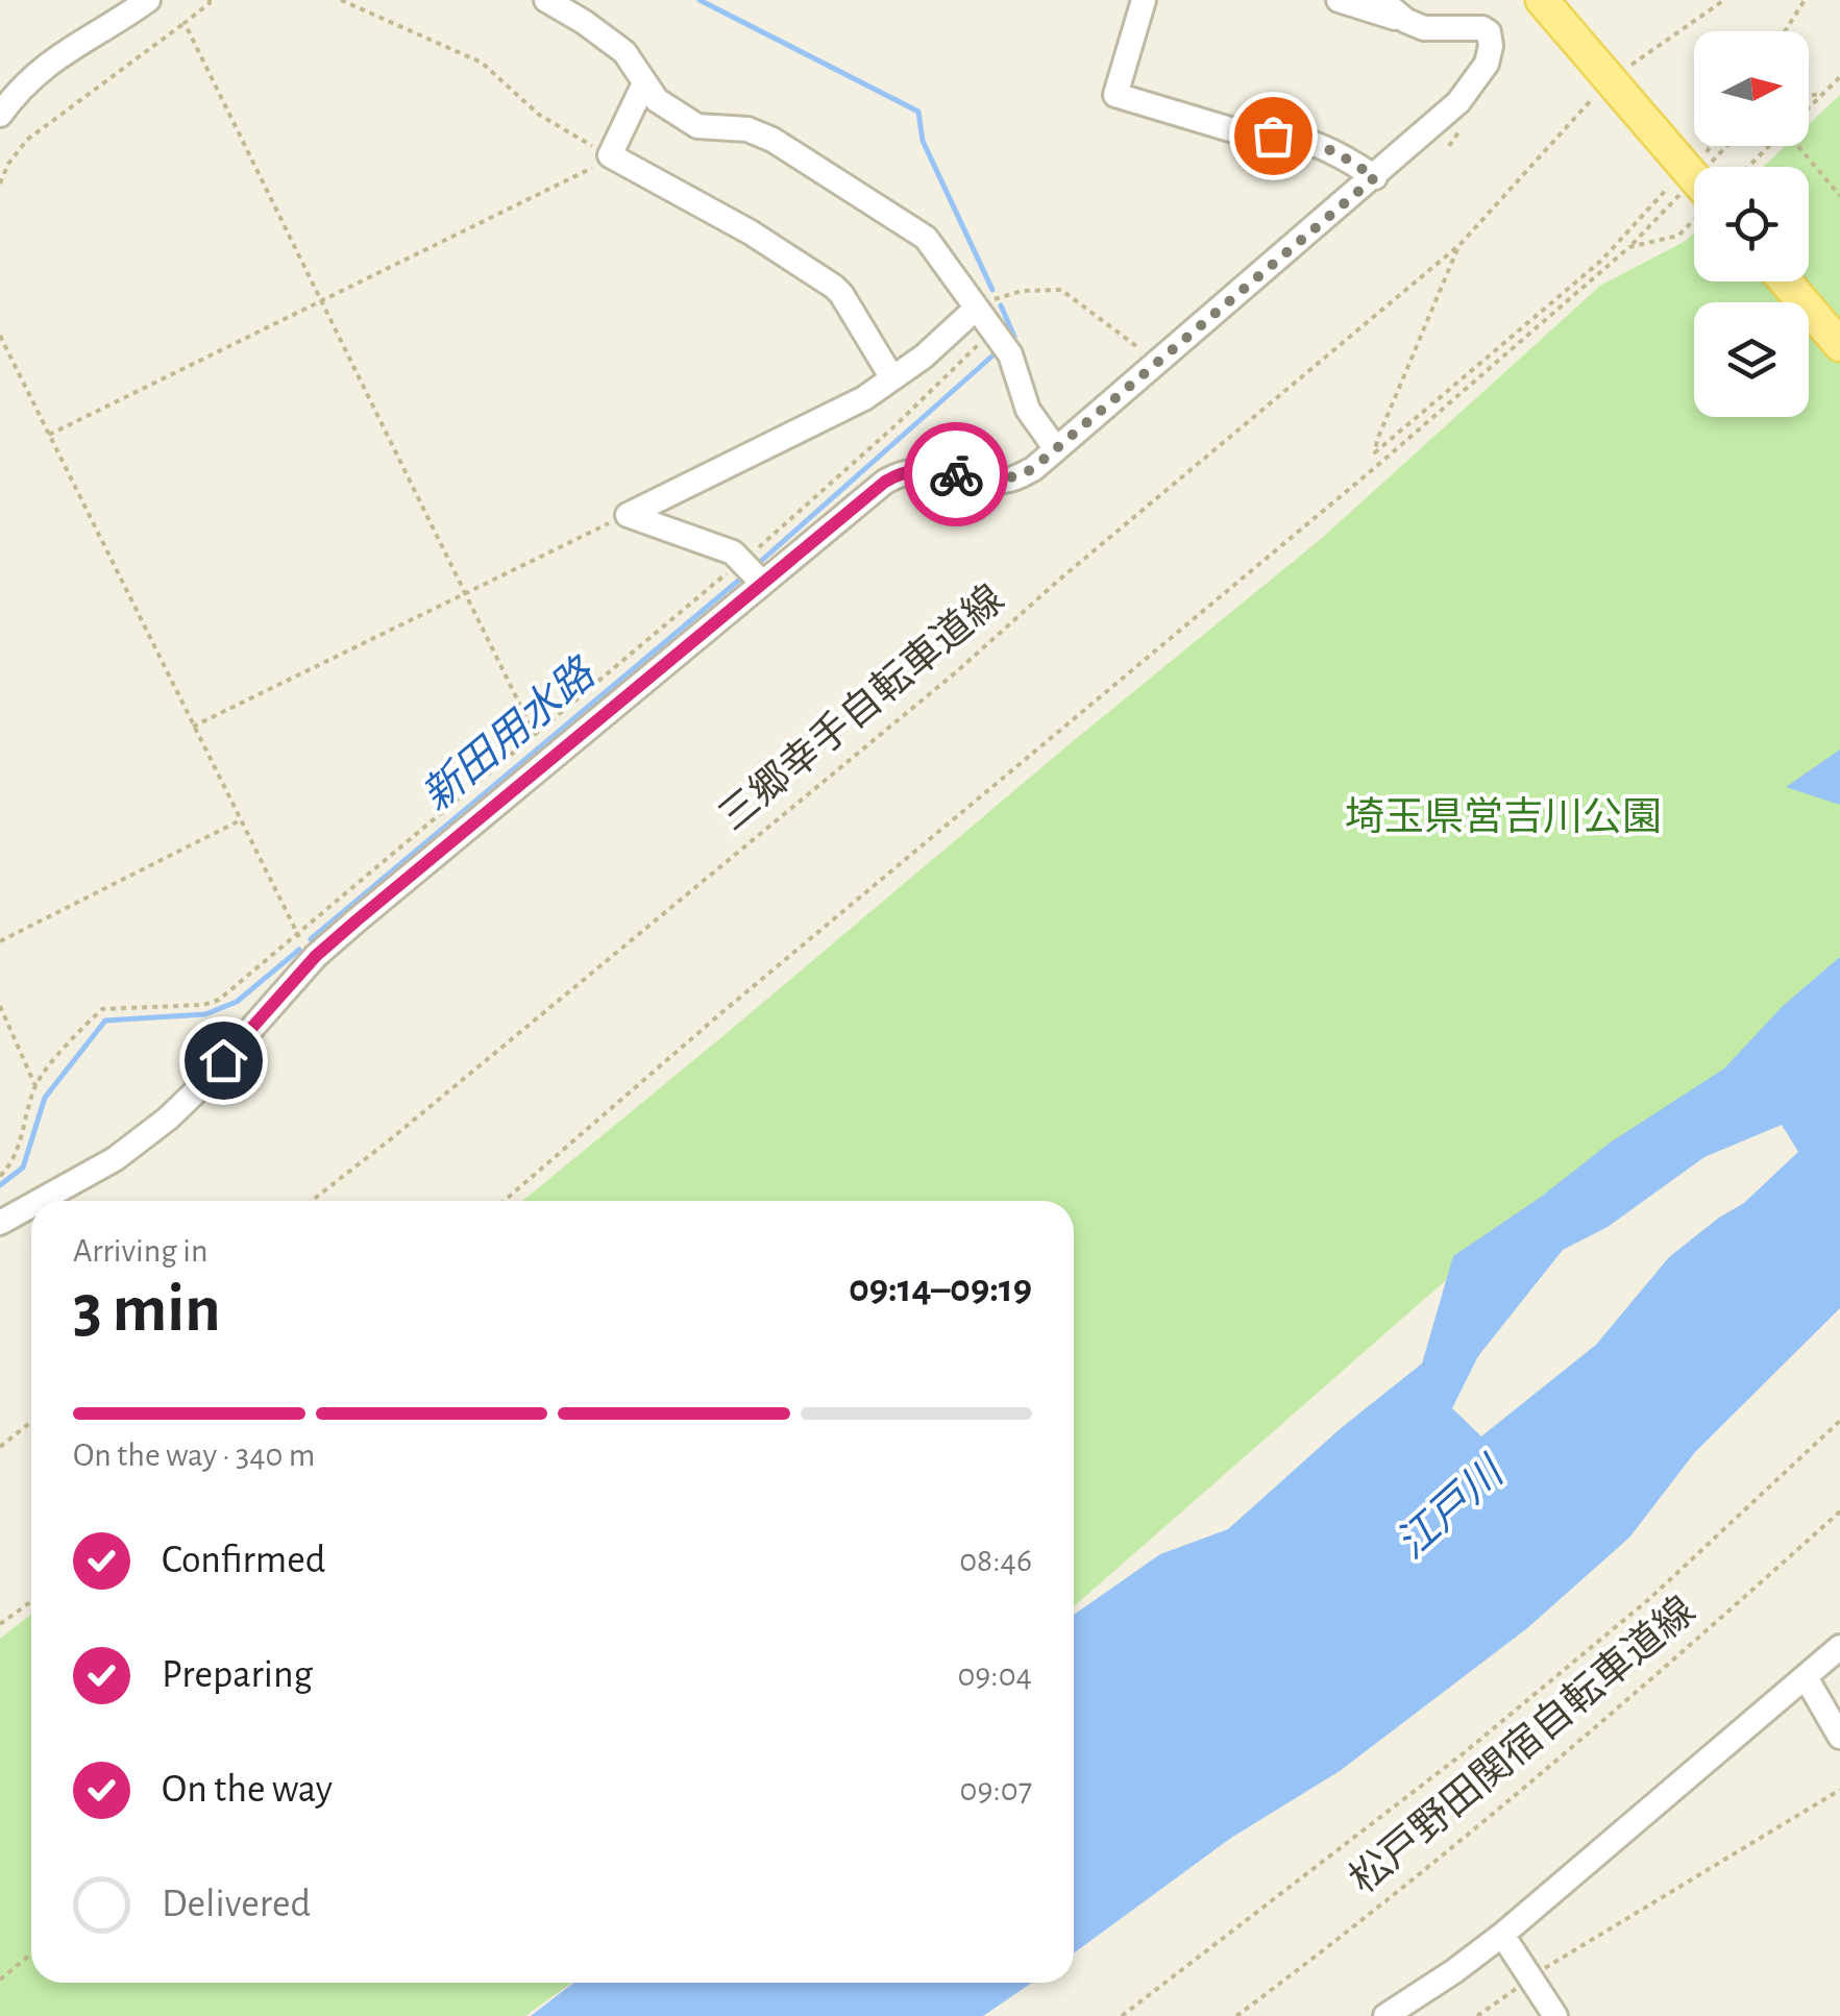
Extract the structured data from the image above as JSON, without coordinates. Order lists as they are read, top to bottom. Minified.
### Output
{"streets":{"path":["三郷幸手自転車道線","松戸野田関宿自転車道線"]},"water":["新田用水路","江戸川"],"parks":["埼玉県営吉川公園"],"north":"right","page":{"heading":["3 min","Arriving in","09:14–09:19"],"bar":"On the way · 340 m","list":[["Confirmed","08:46"],["Preparing","09:04"],["On the way","09:07"],"Delivered"]}}
